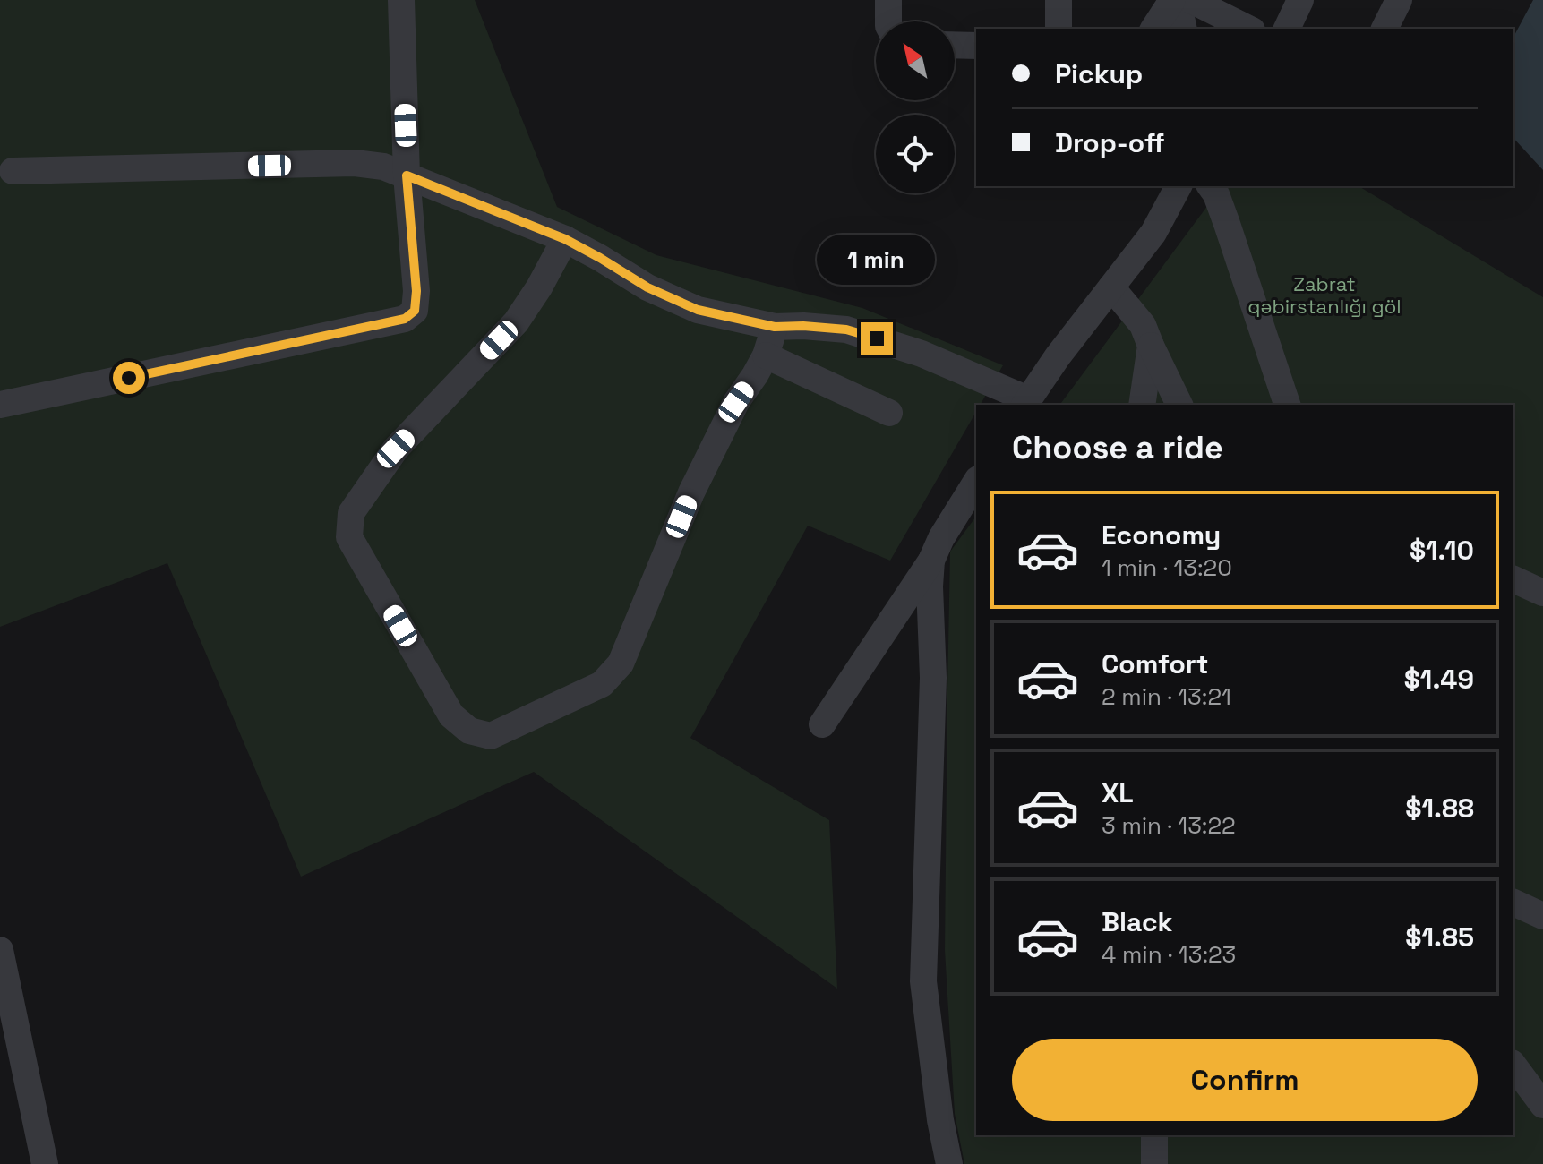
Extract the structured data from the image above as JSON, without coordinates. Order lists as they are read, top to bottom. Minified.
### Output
{"parks":["Zabrat qəbirstanlığı göl"],"north":"top left","page":{"banner":["Pickup","Drop-off"],"bubble":"1 min","heading":"Choose a ride","list":[{"name":"Economy","note":"1 min · 13:20","value":"$1.10"},{"name":"Comfort","note":"2 min · 13:21","value":"$1.49"},{"name":"XL","note":"3 min · 13:22","value":"$1.88"},{"name":"Black","note":"4 min · 13:23","value":"$1.85"}],"buttons":"Confirm"}}
